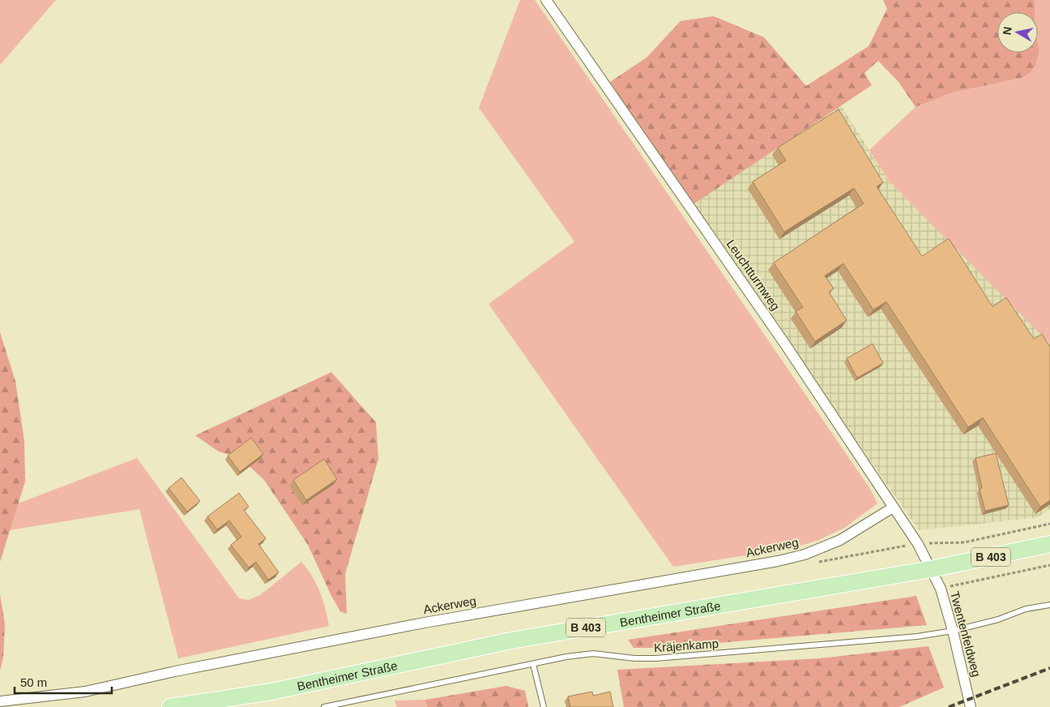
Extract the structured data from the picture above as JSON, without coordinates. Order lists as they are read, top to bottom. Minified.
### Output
{"streets":{"main road":["B 403","Bentheimer Straße"],"street":["Leuchtturmweg","Ackerweg","Twentenfeldweg"],"lane":["Kräjenkamp"]},"crossings":[["Leuchtturmweg","Ackerweg"],["Leuchtturmweg","Bentheimer Straße"],["Leuchtturmweg","Twentenfeldweg"],["Bentheimer Straße","Twentenfeldweg"],["Twentenfeldweg","Kräjenkamp"]],"scale_bar":"50 m","north":"left"}
